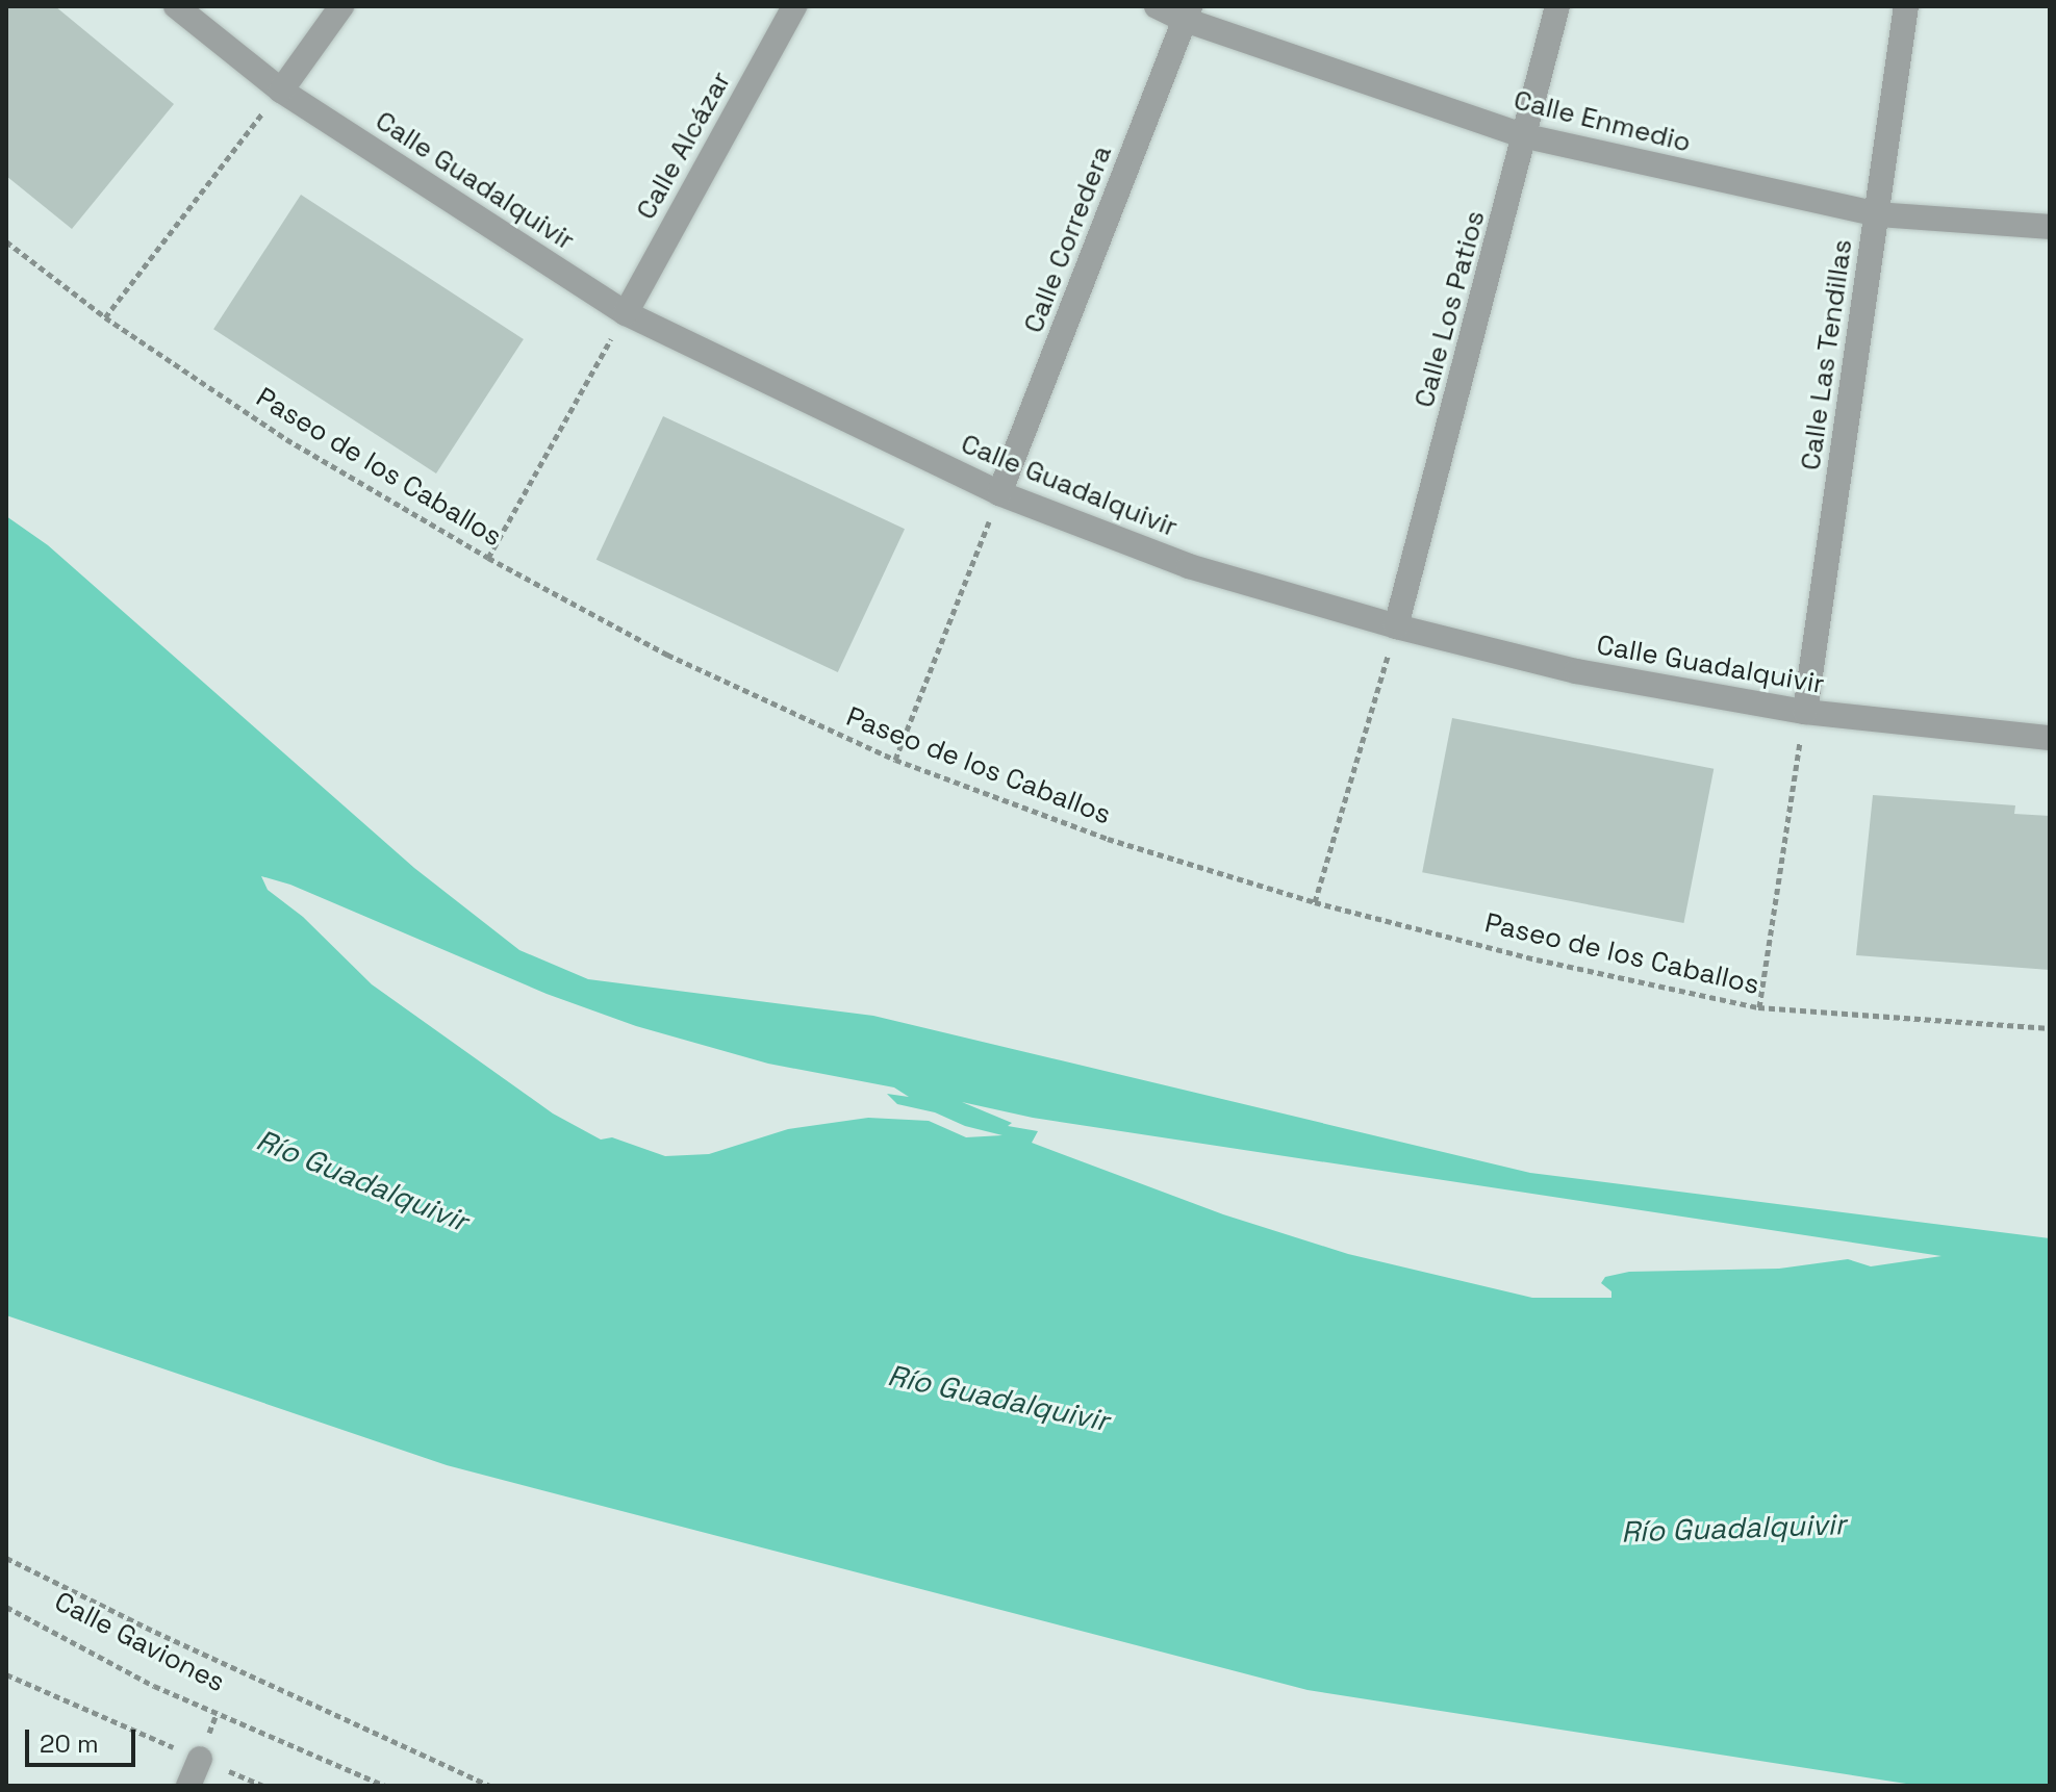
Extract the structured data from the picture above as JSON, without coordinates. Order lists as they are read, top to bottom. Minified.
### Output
{"streets":{"street":["Calle Enmedio","Calle Alcázar","Calle Guadalquivir","Calle Corredera","Calle Los Patios","Calle Las Tendillas"],"path":["Paseo de los Caballos","Calle Gaviones"]},"crossings":[["Calle Enmedio","Calle Corredera"],["Calle Enmedio","Calle Los Patios"],["Calle Enmedio","Calle Las Tendillas"],["Calle Alcázar","Calle Guadalquivir"],["Calle Guadalquivir","Calle Corredera"],["Calle Guadalquivir","Calle Los Patios"],["Calle Guadalquivir","Calle Las Tendillas"]],"water":["Río Guadalquivir"],"scale_bar":"20 m"}
